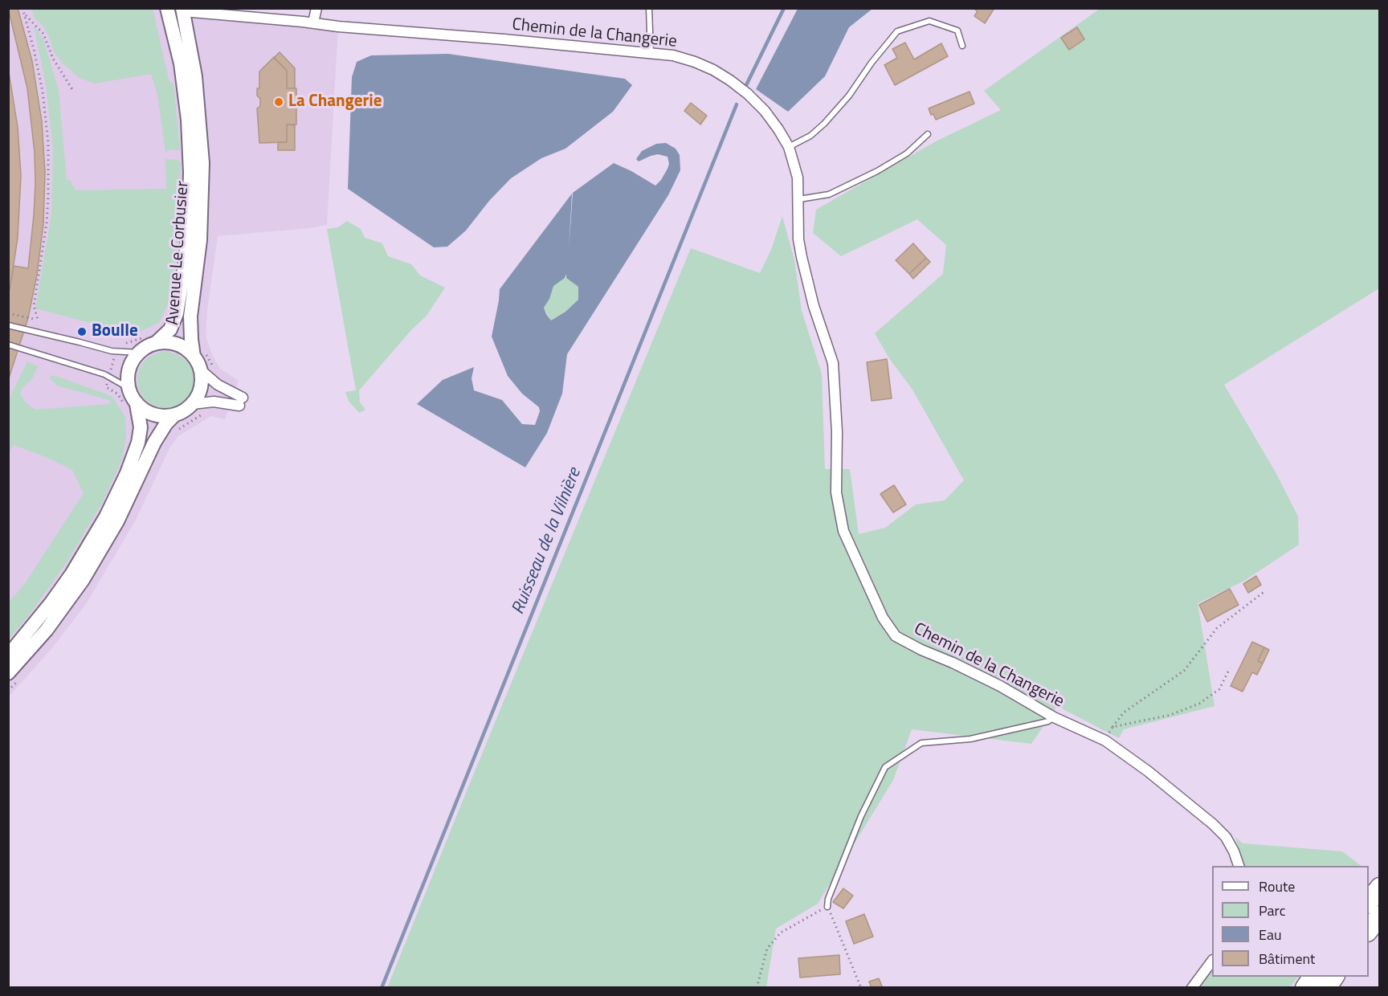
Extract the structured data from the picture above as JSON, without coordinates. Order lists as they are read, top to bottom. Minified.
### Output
{"streets":{"street":["Chemin de la Changerie","Avenue Le Corbusier"]},"crossings":[["Chemin de la Changerie","Avenue Le Corbusier"]],"water":["Ruisseau de la Vilnière"],"places":["La Changerie","Boulle"],"legend":["Route","Parc","Eau","Bâtiment"]}
